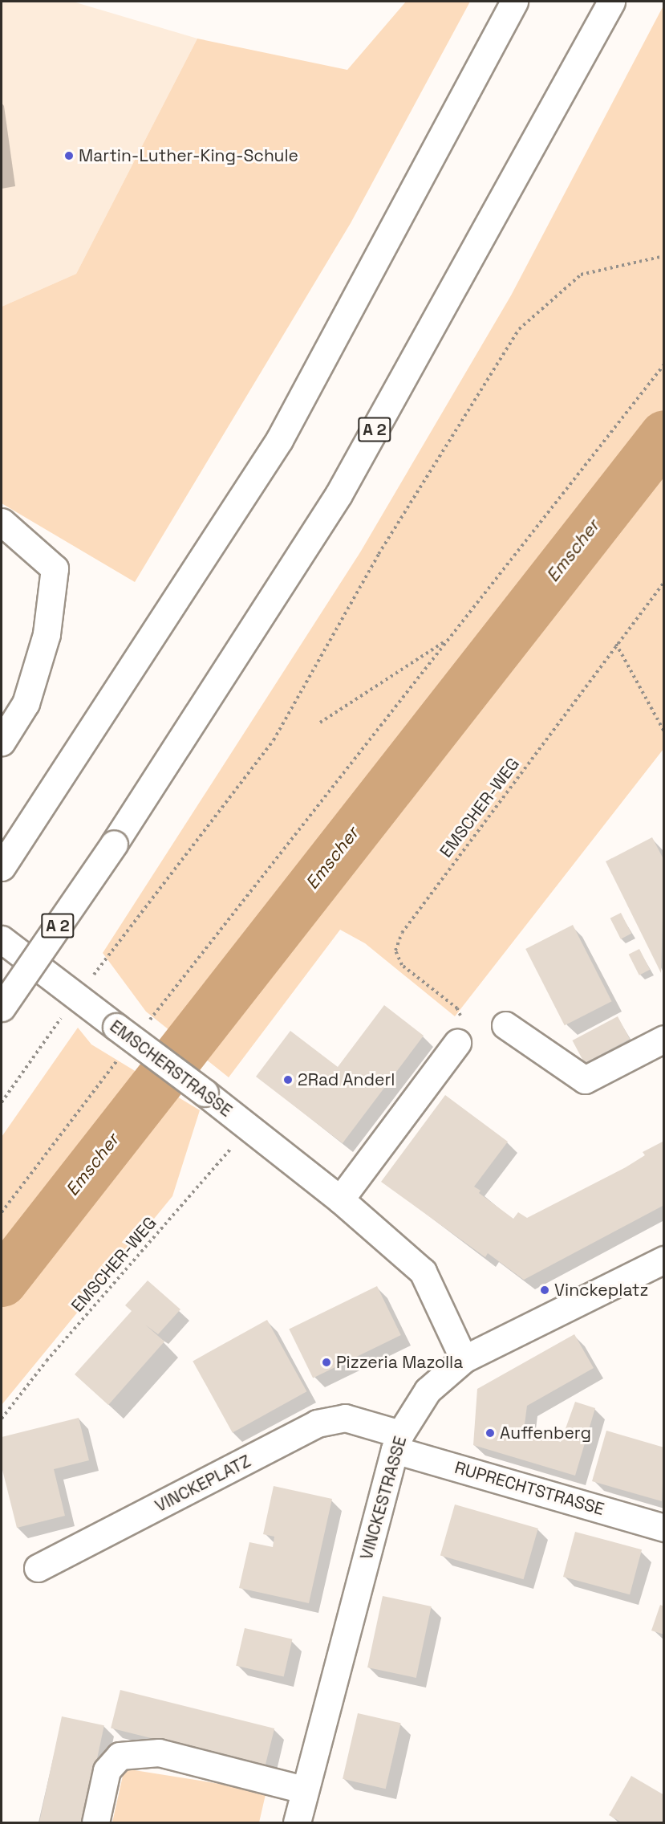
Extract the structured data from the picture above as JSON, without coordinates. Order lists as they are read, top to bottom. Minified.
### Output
{"streets":{"main road":["A 2","EMSCHERSTRASSE","VINCKEPLATZ","RUPRECHTSTRASSE","VINCKESTRASSE"],"path":["EMSCHER-WEG"]},"crossings":[["EMSCHER-WEG","EMSCHERSTRASSE"],["EMSCHERSTRASSE","VINCKESTRASSE"],["VINCKEPLATZ","RUPRECHTSTRASSE"],["VINCKEPLATZ","VINCKESTRASSE"],["RUPRECHTSTRASSE","VINCKESTRASSE"]],"water":["Emscher"],"places":["Martin-Luther-King-Schule","2Rad Anderl","Vinckeplatz","Pizzeria Mazolla","Auffenberg"]}
